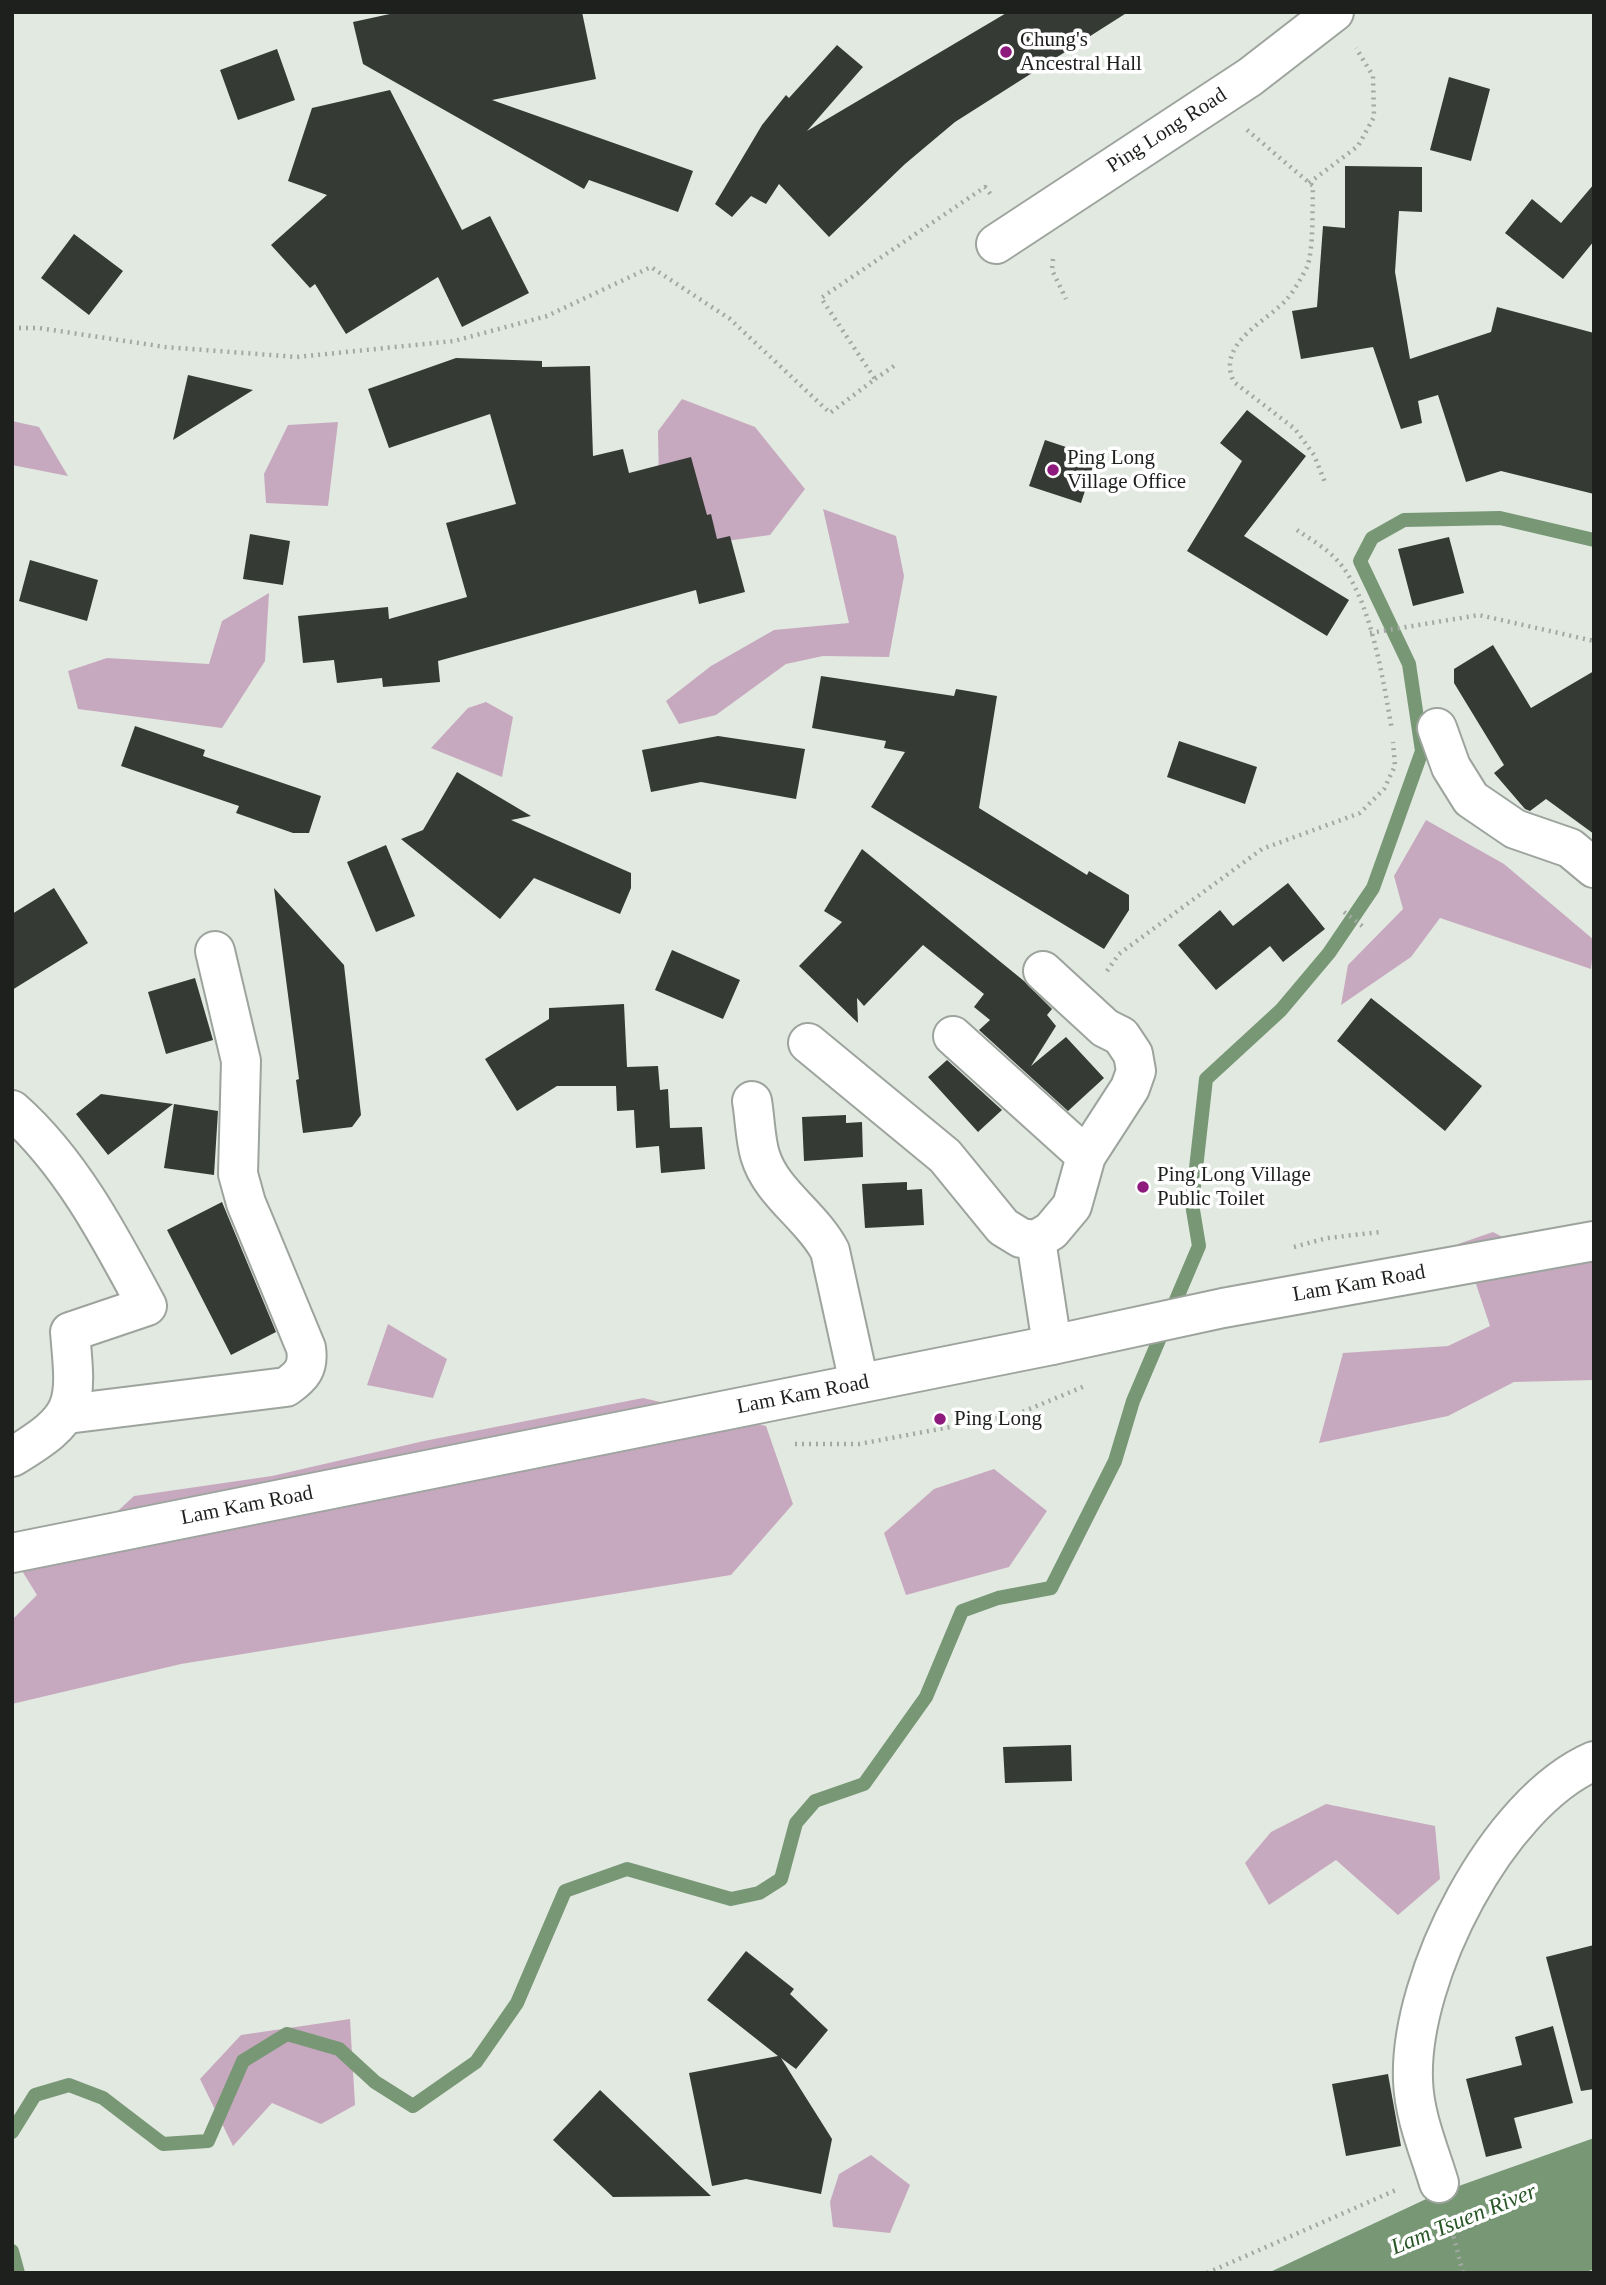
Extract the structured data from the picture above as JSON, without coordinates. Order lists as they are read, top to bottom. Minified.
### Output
{"streets":{"street":["Ping Long Road","Lam Kam Road"]},"water":["Lam Tsuen River"],"places":["Chung's Ancestral Hall","Ping Long Village Office","Ping Long Village Public Toilet","Ping Long"]}
